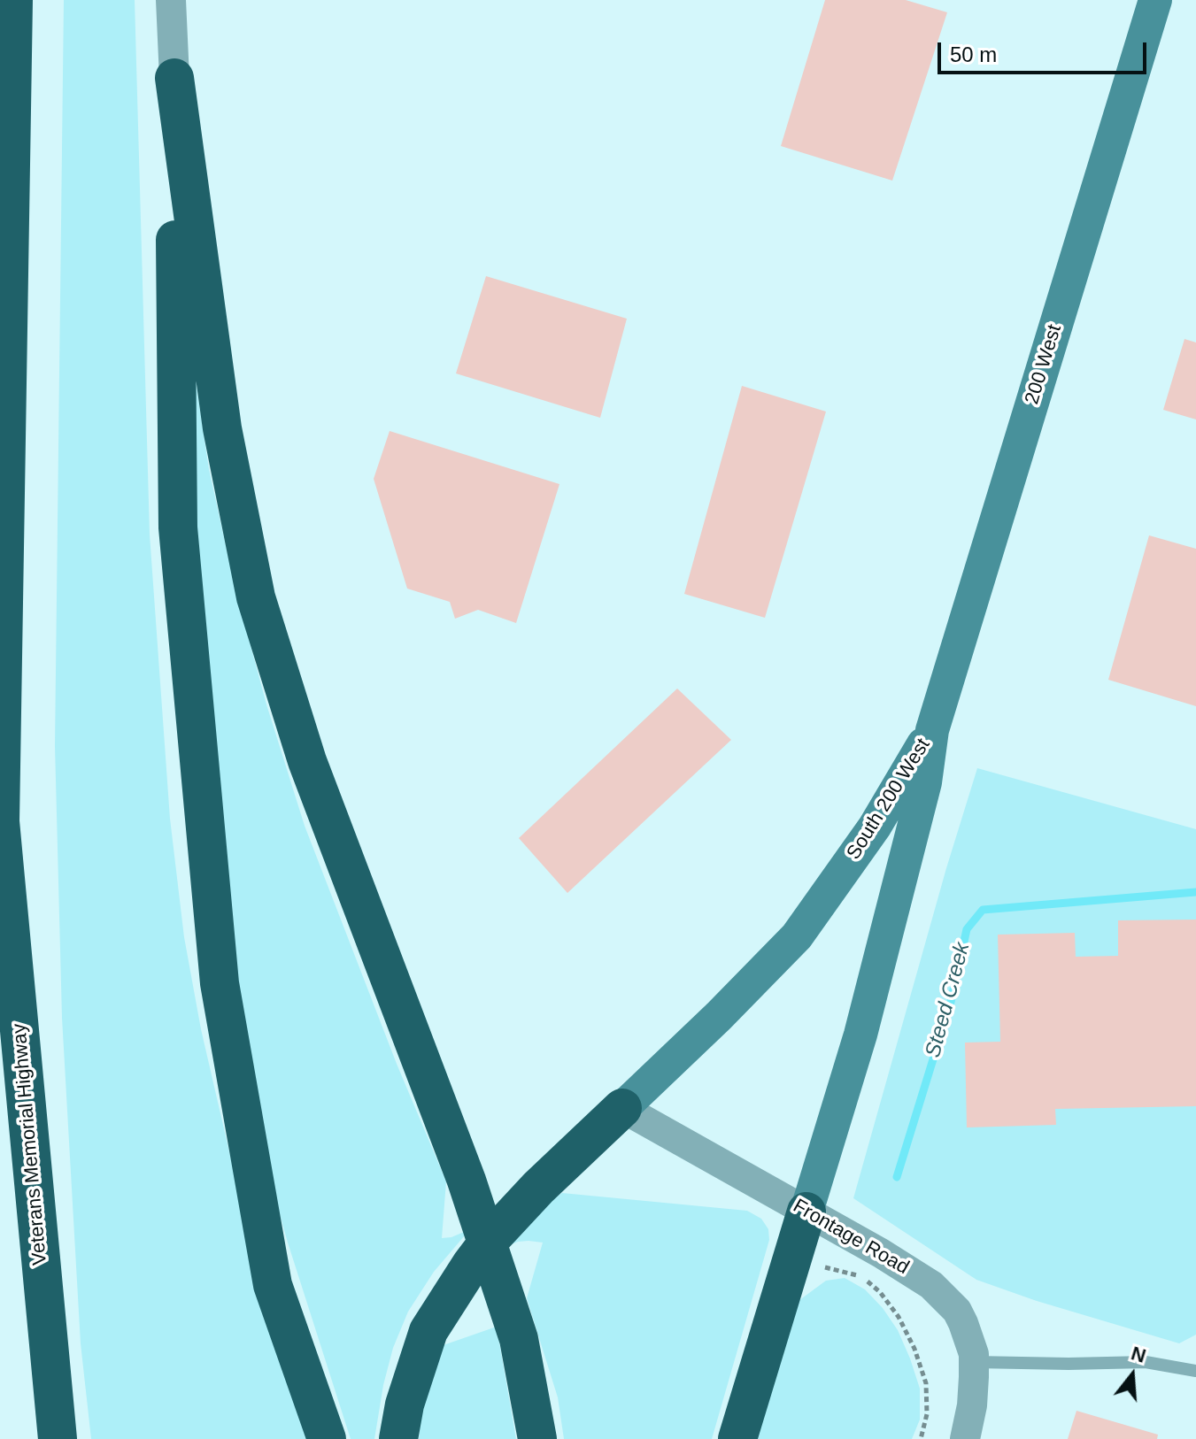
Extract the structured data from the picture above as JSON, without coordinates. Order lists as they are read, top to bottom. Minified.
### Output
{"streets":{"highway":["Veterans Memorial Highway"],"main road":["200 West","South 200 West"],"street":["Frontage Road"]},"crossings":[["200 West","South 200 West"],["South 200 West","Frontage Road"]],"water":["Steed Creek"],"scale_bar":"50 m","north":"top"}
